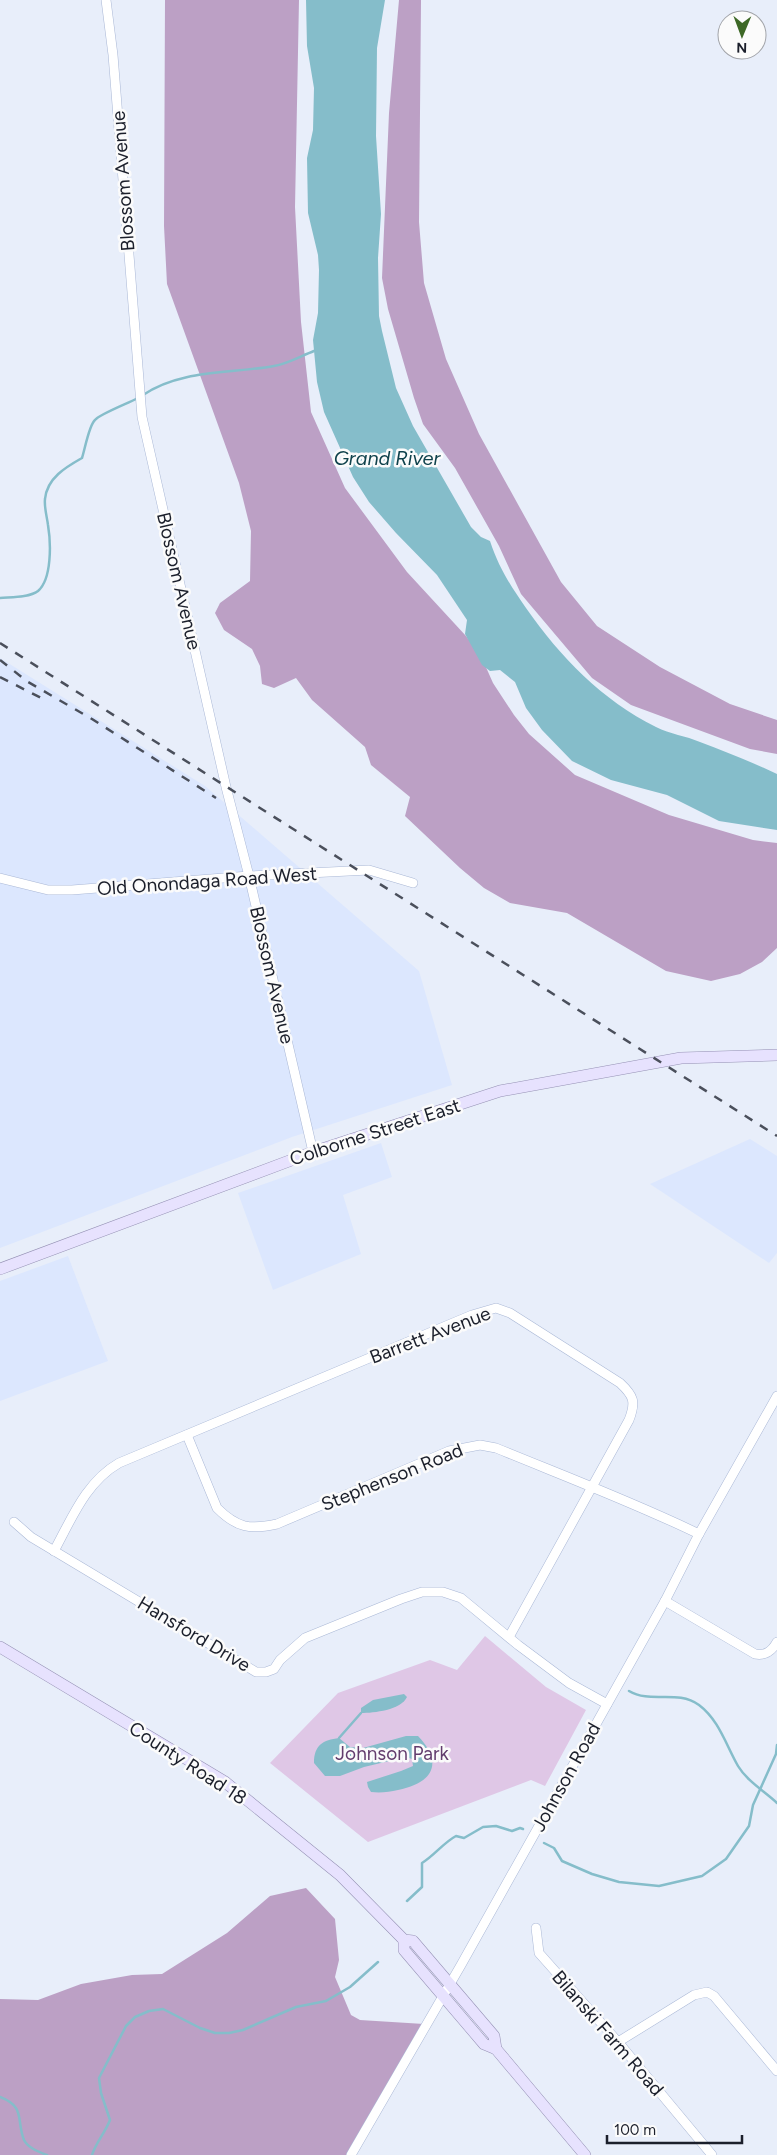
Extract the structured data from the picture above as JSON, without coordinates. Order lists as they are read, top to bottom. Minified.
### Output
{"streets":{"main road":["Colborne Street East","County Road 18"],"street":["Blossom Avenue","Old Onondaga Road West","Barrett Avenue","Stephenson Road","Hansford Drive","Johnson Road","Bilanski Farm Road"]},"crossings":[["Blossom Avenue","Old Onondaga Road West"],["Blossom Avenue","Colborne Street East"],["Barrett Avenue","Stephenson Road"],["Barrett Avenue","Hansford Drive"],["Stephenson Road","Johnson Road"],["Hansford Drive","Johnson Road"],["County Road 18","Johnson Road"]],"water":["Grand River"],"parks":["Johnson Park"],"scale_bar":"100 m","north":"bottom"}
